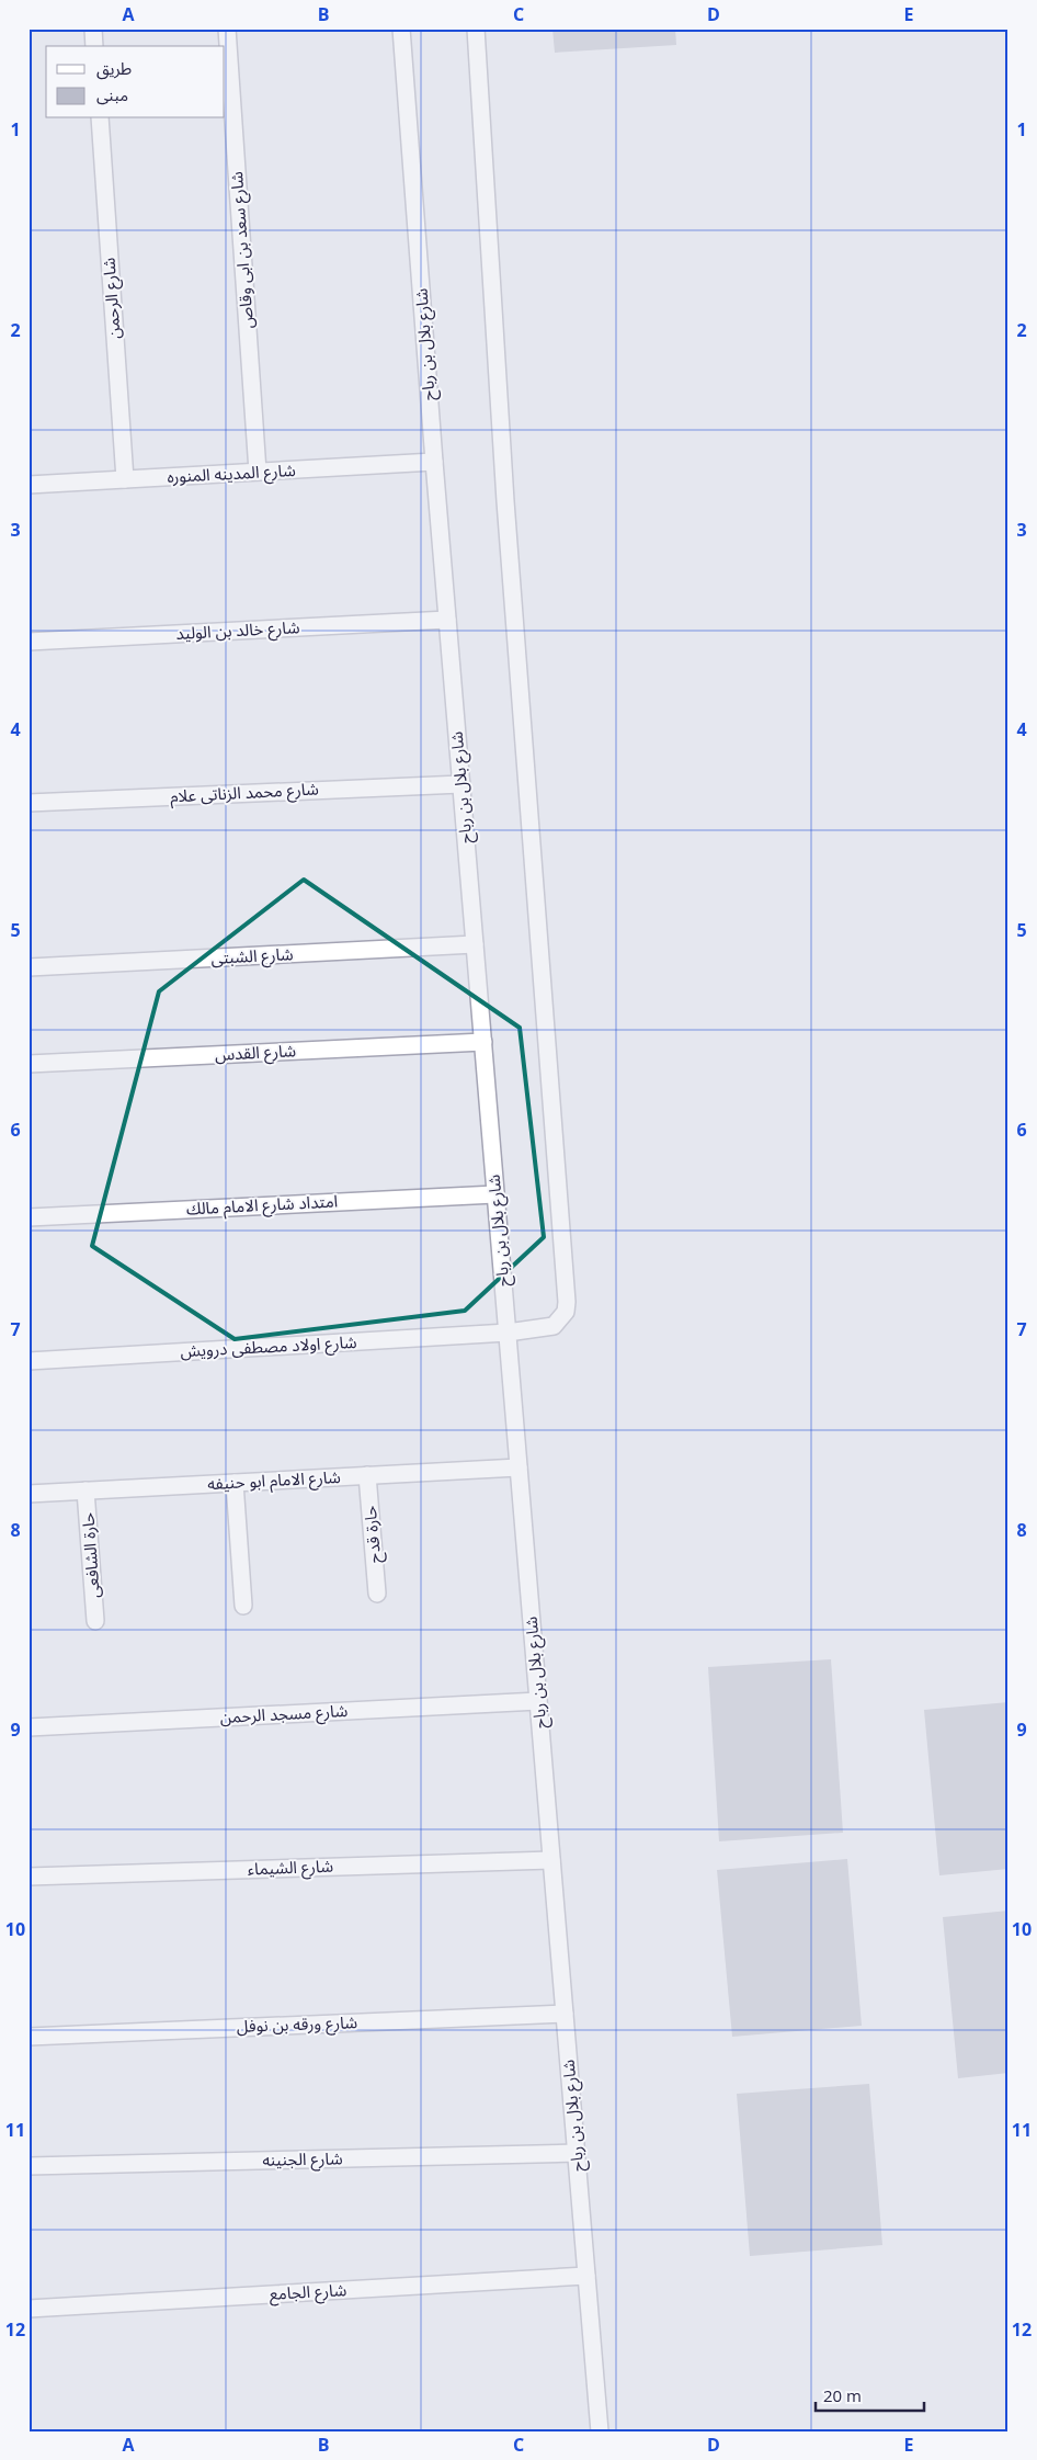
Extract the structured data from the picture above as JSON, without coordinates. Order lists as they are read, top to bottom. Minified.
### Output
{"streets":{"street":["شارع سعد بن ابى وقاص","شارع الرحمن","شارع بلال بن رباح","شارع المدينه المنوره","شارع خالد بن الوليد","شارع محمد الزناتى علام","شارع الشبتى","شارع القدس","امتداد شارع الامام مالك","شارع اولاد مصطفى درويش","شارع الامام ابو حنيفه","حارة قدح","حارة الشافعى","شارع مسجد الرحمن","شارع الشيماء","شارع ورقه بن نوفل","شارع الجنينه","شارع الجامع"]},"crossings":[["شارع سعد بن ابى وقاص","شارع المدينه المنوره"],["شارع الرحمن","شارع المدينه المنوره"],["شارع بلال بن رباح","شارع المدينه المنوره"],["شارع بلال بن رباح","شارع خالد بن الوليد"],["شارع بلال بن رباح","شارع محمد الزناتى علام"],["شارع بلال بن رباح","شارع الشبتى"],["شارع بلال بن رباح","شارع القدس"],["شارع بلال بن رباح","امتداد شارع الامام مالك"],["شارع بلال بن رباح","شارع اولاد مصطفى درويش"],["شارع بلال بن رباح","شارع الامام ابو حنيفه"],["شارع بلال بن رباح","شارع مسجد الرحمن"],["شارع بلال بن رباح","شارع الشيماء"],["شارع بلال بن رباح","شارع ورقه بن نوفل"],["شارع بلال بن رباح","شارع الجنينه"],["شارع بلال بن رباح","شارع الجامع"],["شارع الامام ابو حنيفه","حارة قدح"],["شارع الامام ابو حنيفه","حارة الشافعى"]],"legend":["طريق","مبنى"],"scale_bar":"20 m","grid":{"columns":["A","B","C","D","E"],"rows":["1","2","3","4","5","6","7","8","9","10","11","12"]}}
